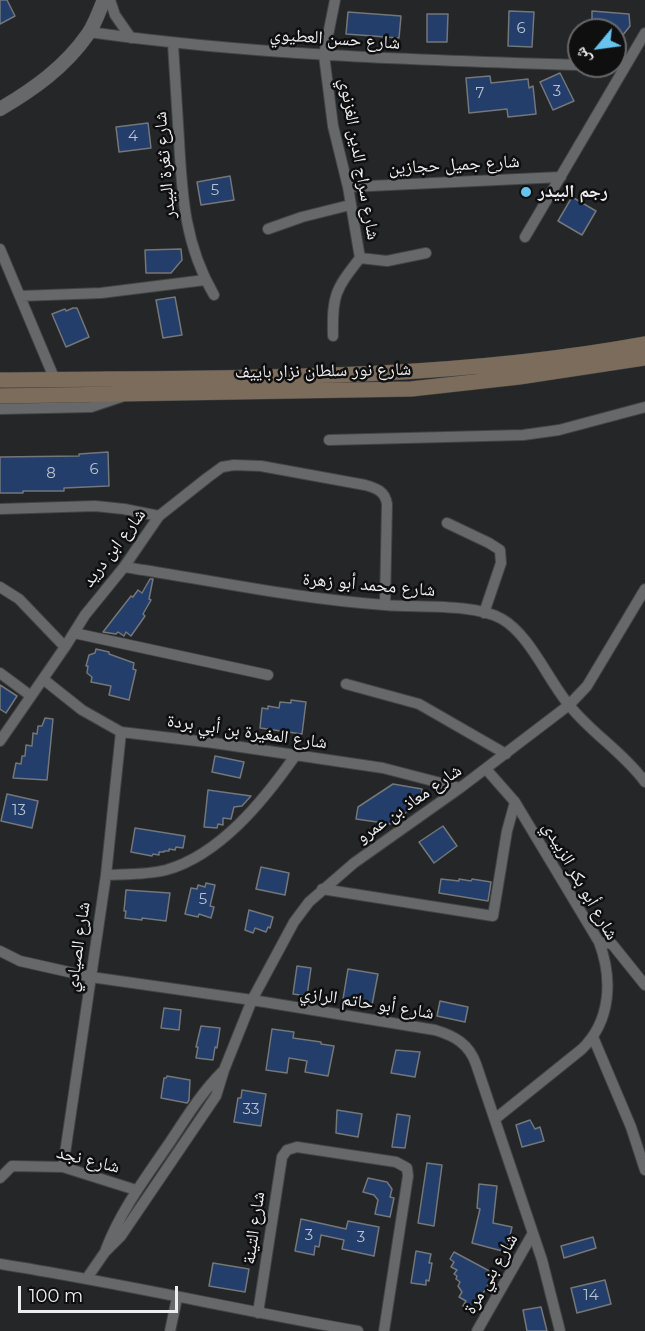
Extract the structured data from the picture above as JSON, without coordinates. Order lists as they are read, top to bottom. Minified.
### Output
{"streets":{"main road":["شارع نور سلطان نزار باييف"],"street":["شارع حسن العطيوي","شارع سراج الدين الغزنوي","شارع ثغرة البيدر","شارع جميل حجازين","شارع ابن دريد","شارع محمد أبو زهرة","شارع المغيرة بن أبي بردة","شارع معاذ بن عمرو","شارع أبو بكر الزبيدي","شارع الصيادي","شارع أبو حاتم الرازي","شارع نجد","شارع التينة","شارع بني مرة"]},"crossings":[["شارع حسن العطيوي","شارع سراج الدين الغزنوي"],["شارع حسن العطيوي","شارع ثغرة البيدر"],["شارع سراج الدين الغزنوي","شارع جميل حجازين"],["شارع ابن دريد","شارع محمد أبو زهرة"],["شارع ابن دريد","شارع المغيرة بن أبي بردة"],["شارع محمد أبو زهرة","شارع معاذ بن عمرو"],["شارع المغيرة بن أبي بردة","شارع معاذ بن عمرو"],["شارع المغيرة بن أبي بردة","شارع الصيادي"],["شارع معاذ بن عمرو","شارع أبو بكر الزبيدي"],["شارع معاذ بن عمرو","شارع أبو حاتم الرازي"],["شارع معاذ بن عمرو","شارع نجد"],["شارع أبو بكر الزبيدي","شارع أبو حاتم الرازي"],["شارع الصيادي","شارع أبو حاتم الرازي"],["شارع الصيادي","شارع نجد"],["شارع أبو حاتم الرازي","شارع بني مرة"]],"places":["رجم البيدر"],"house_numbers":["6","3","7","4","5","6","8","13","5","33","3","3","14"],"scale_bar":"100 m","north":"bottom left"}
